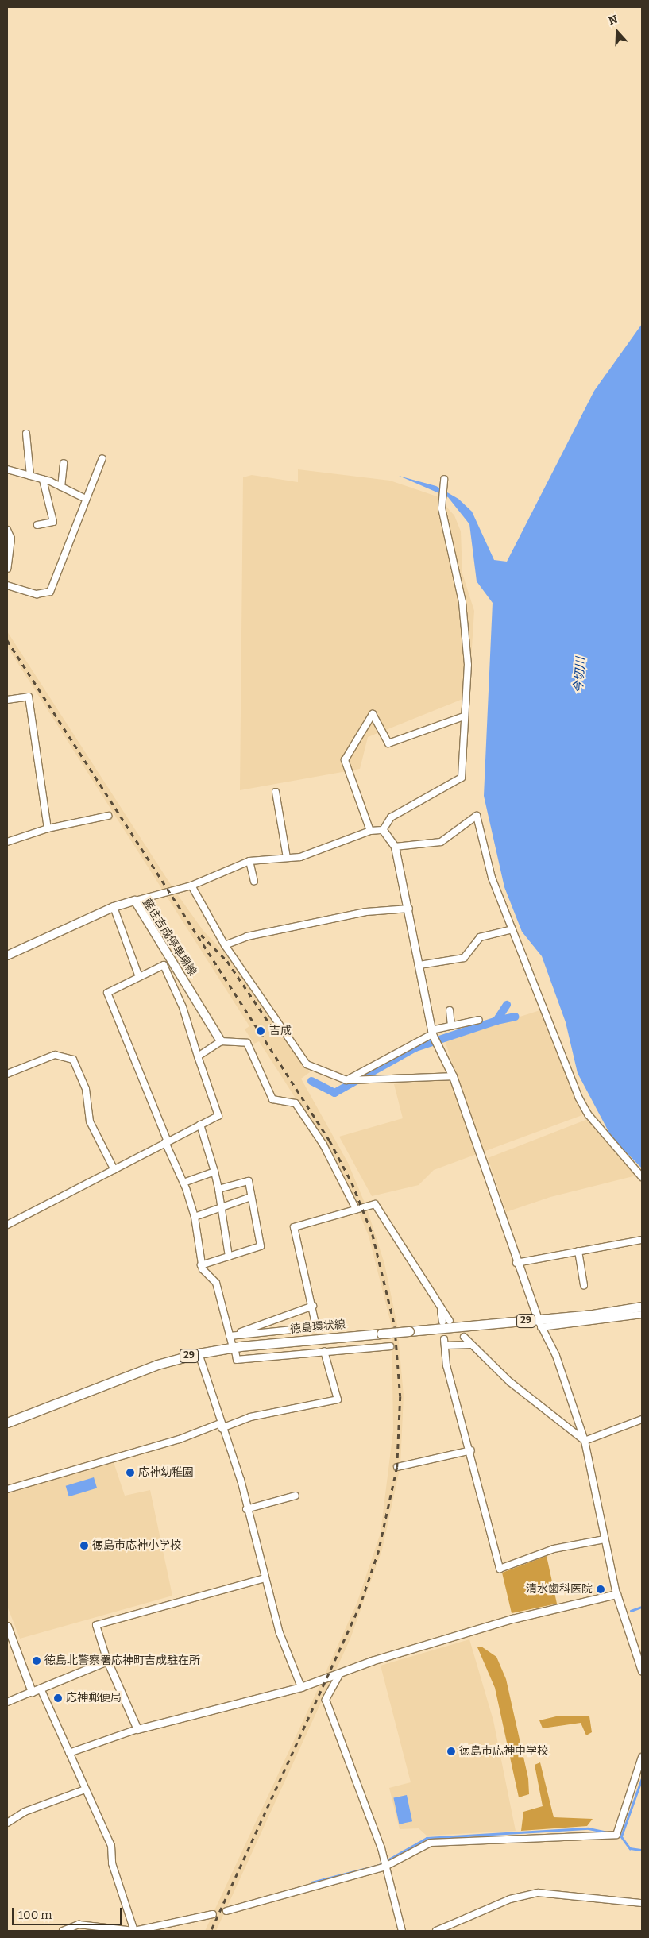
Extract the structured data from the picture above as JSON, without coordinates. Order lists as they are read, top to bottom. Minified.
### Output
{"streets":{"main road":["藍住吉成停車場線","29","徳島環状線"]},"water":["今切川"],"places":["吉成","応神幼稚園","徳島市応神小学校","清水歯科医院","徳島北警察署応神町吉成駐在所","応神郵便局","徳島市応神中学校"],"scale_bar":"100 m","north":"top"}
